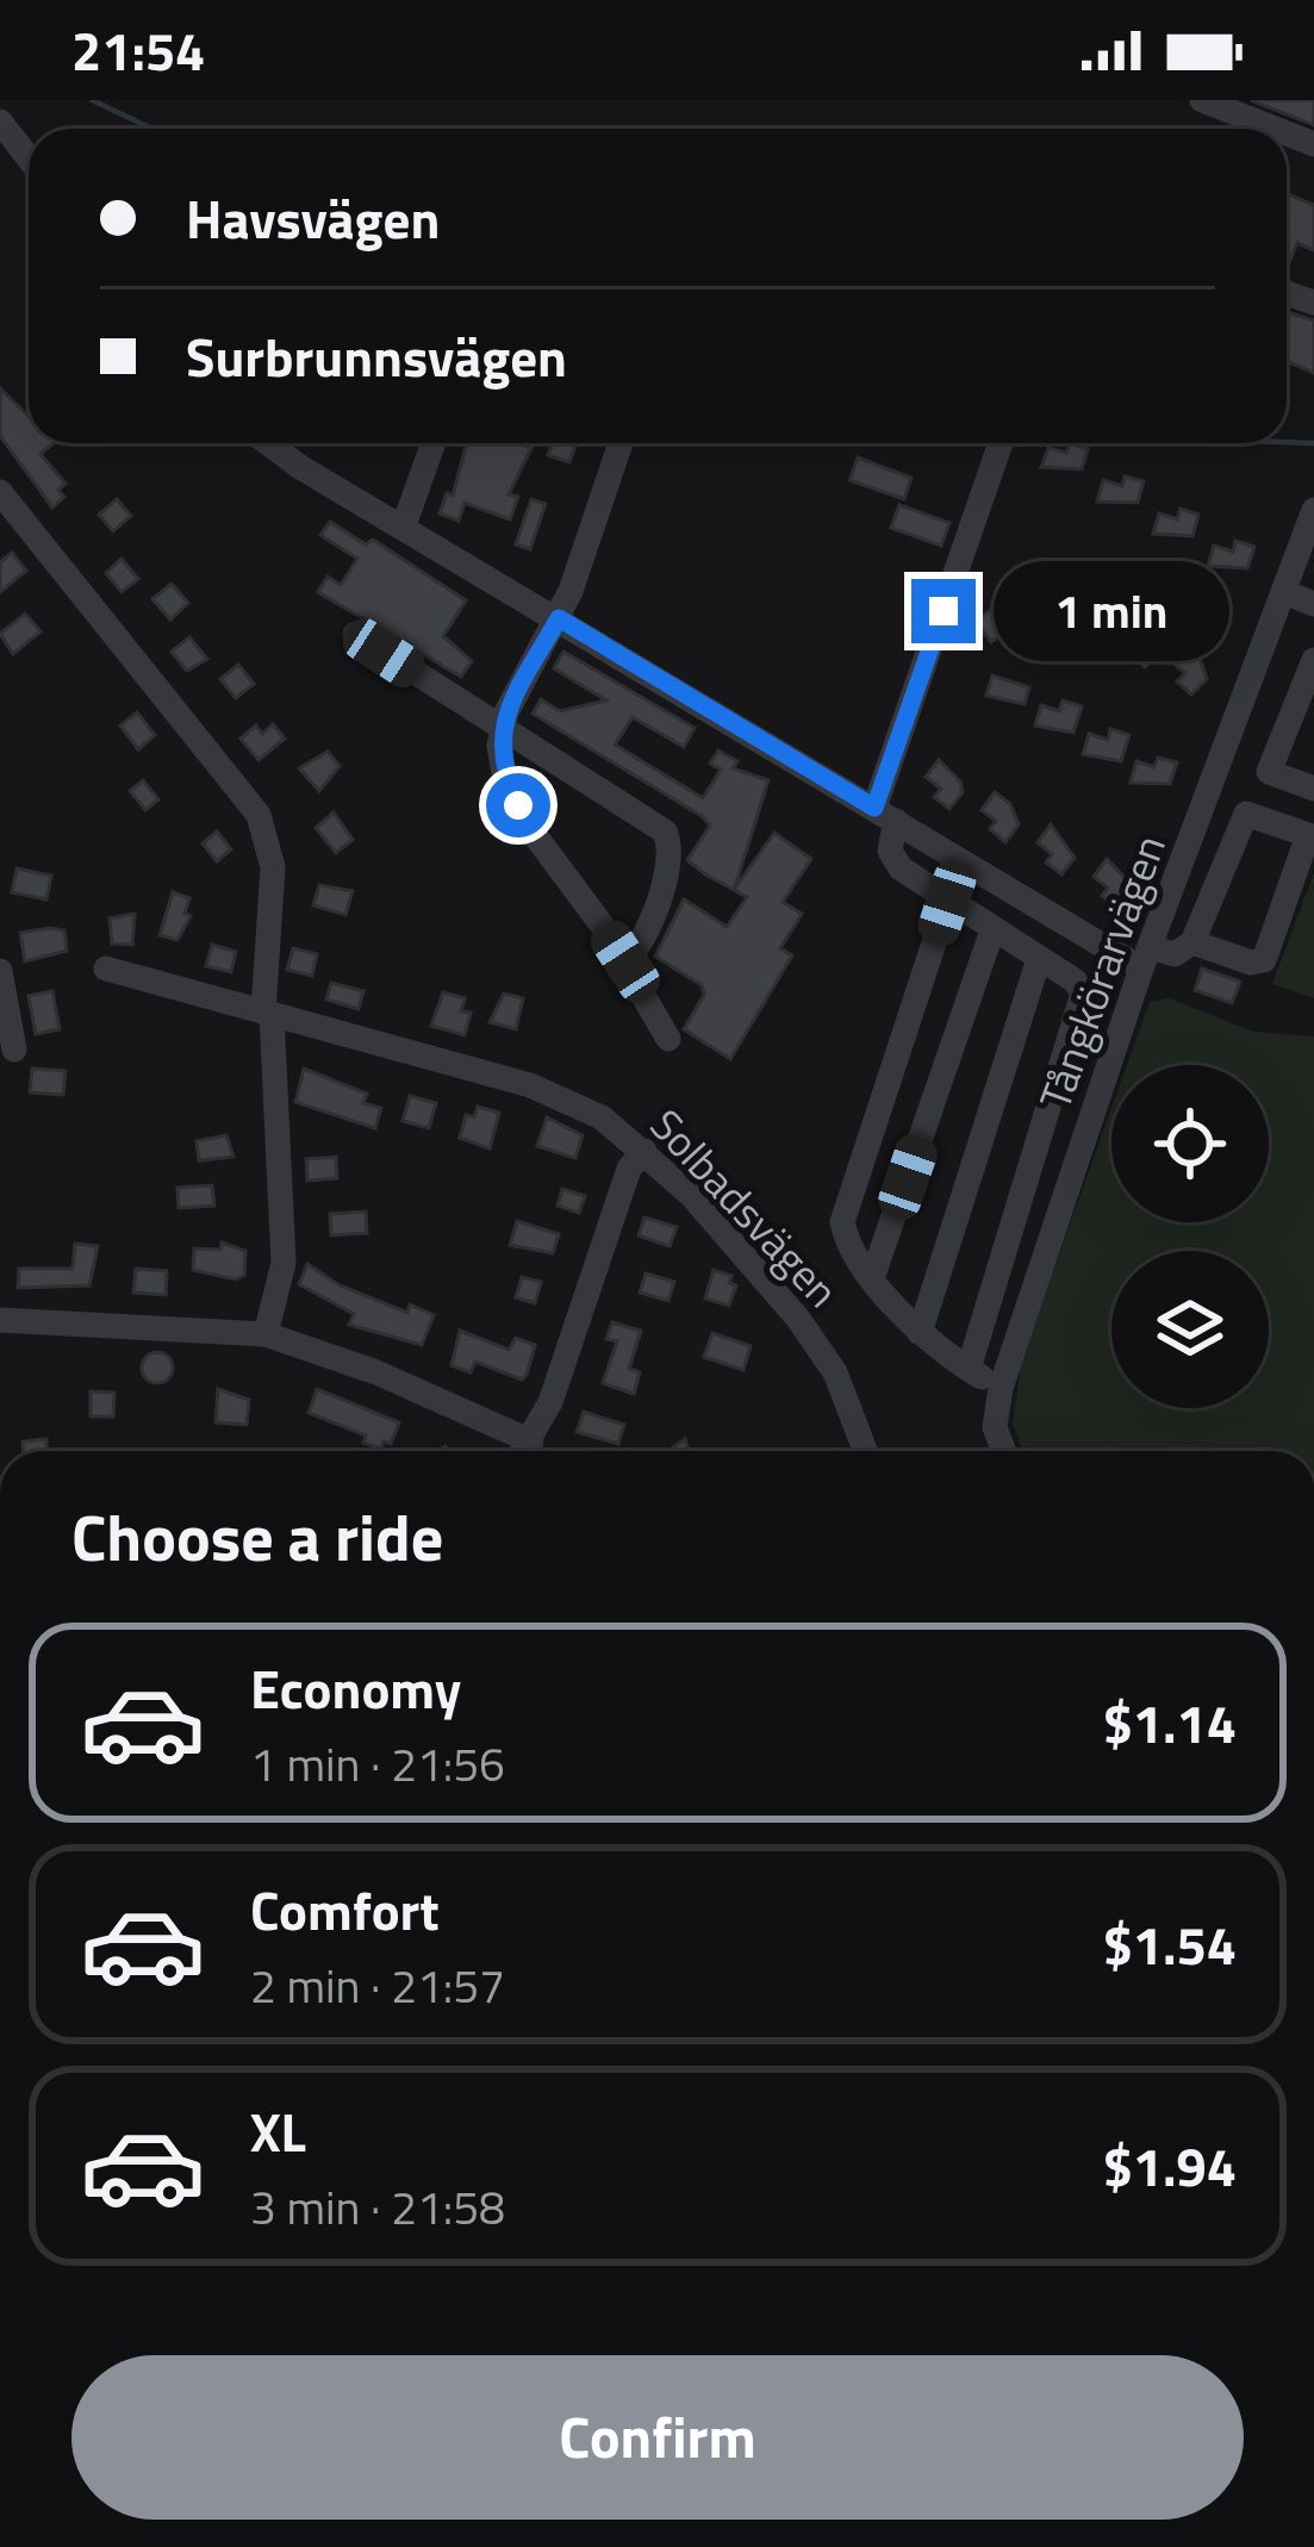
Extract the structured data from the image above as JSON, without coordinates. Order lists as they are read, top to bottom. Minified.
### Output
{"streets":{"street":["Tångkörarvägen","Solbadsvägen"]},"page":{"status":"21:54","banner":["Havsvägen","Surbrunnsvägen"],"bubble":"1 min","heading":"Choose a ride","list":[{"name":"Economy","note":"1 min · 21:56","value":"$1.14"},{"name":"Comfort","note":"2 min · 21:57","value":"$1.54"},{"name":"XL","note":"3 min · 21:58","value":"$1.94"}],"buttons":"Confirm"}}
